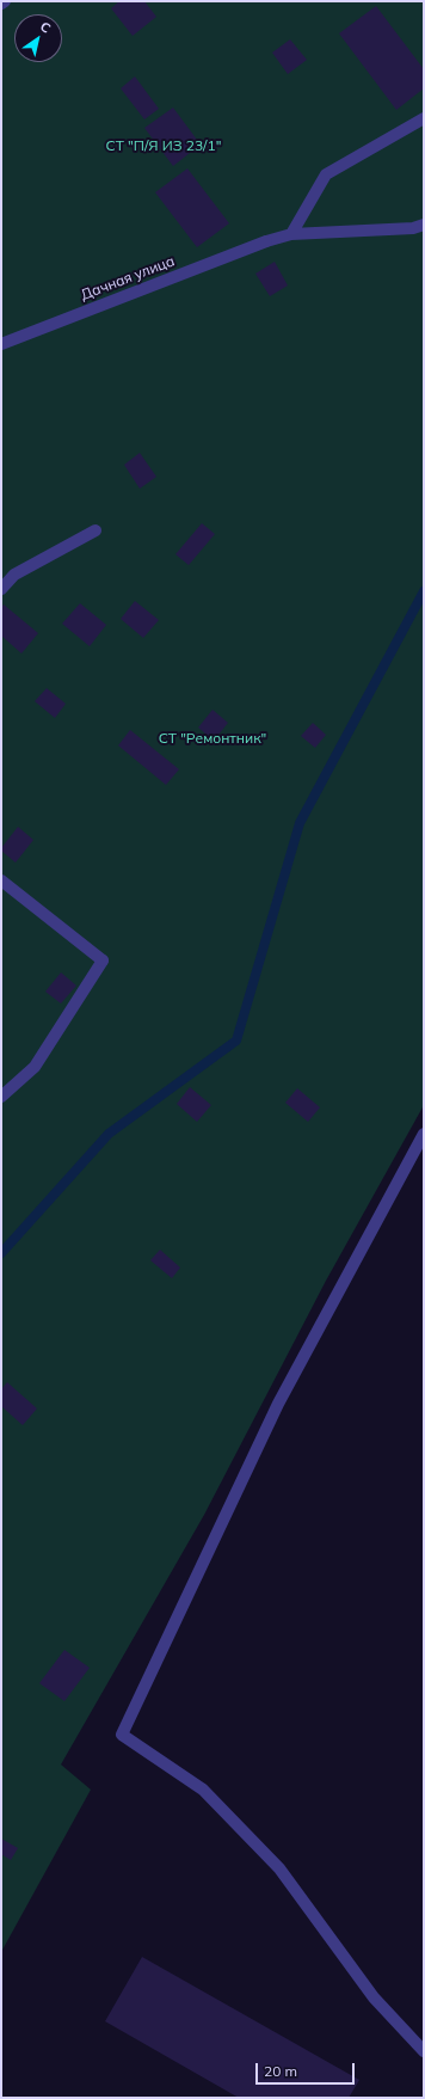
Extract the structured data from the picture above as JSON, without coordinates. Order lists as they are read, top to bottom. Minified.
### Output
{"streets":{"street":["Дачная улица"]},"parks":["СТ \"П/Я ИЗ 23/1\"","СТ \"Ремонтник\""],"scale_bar":"20 m","north":"top right"}
